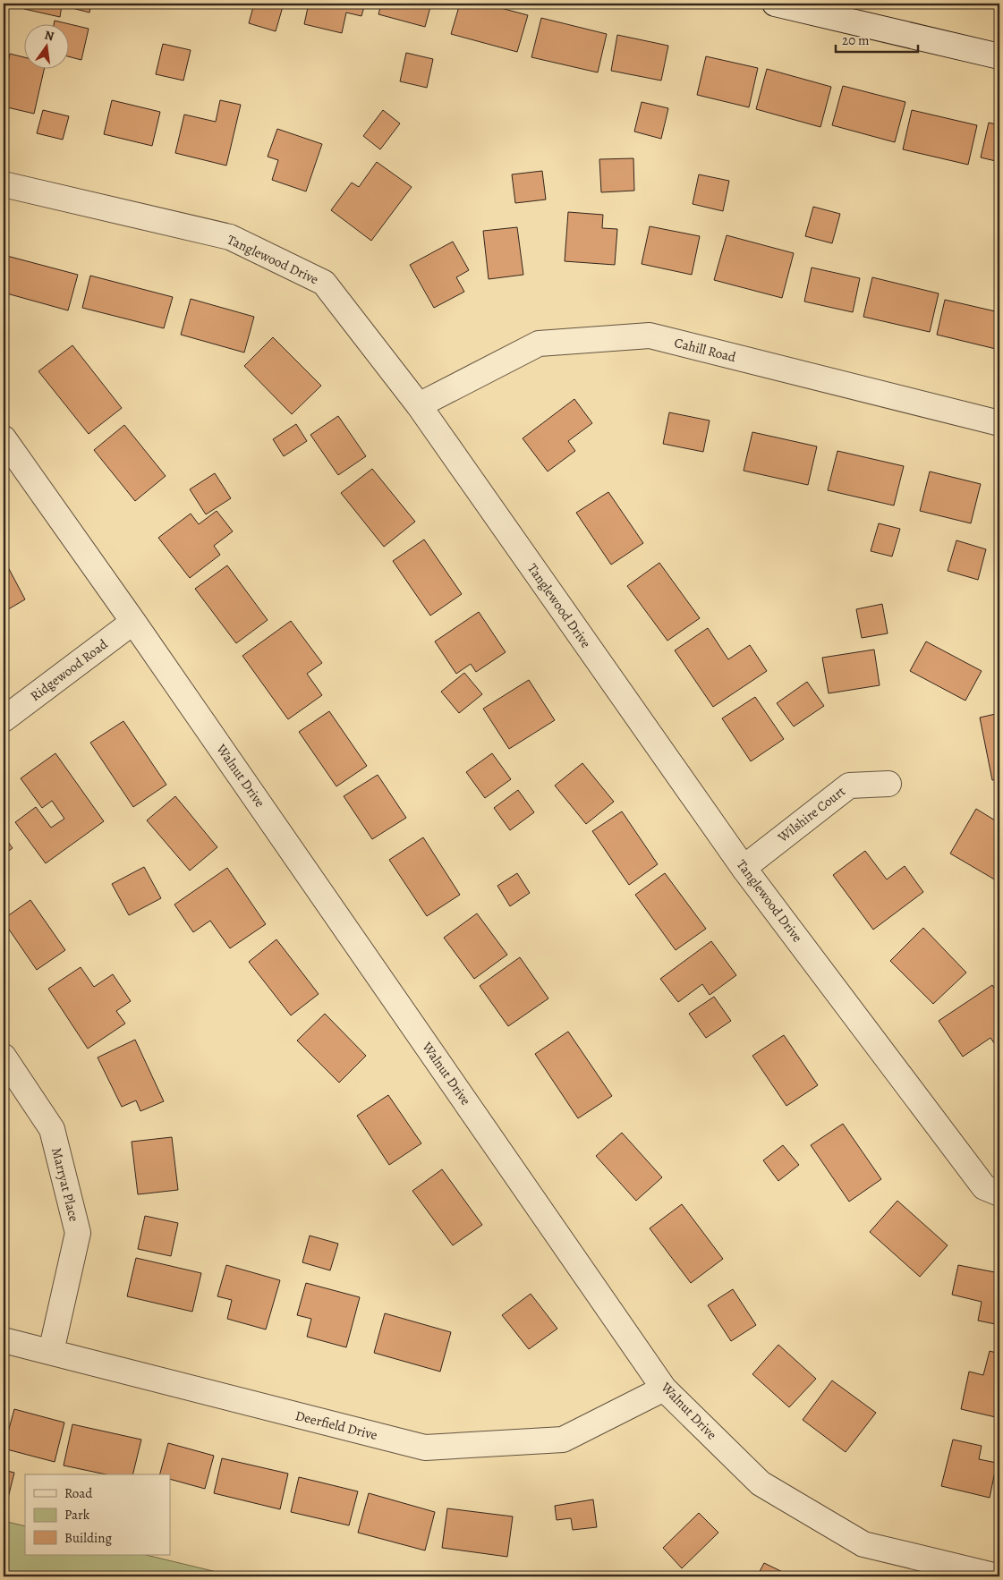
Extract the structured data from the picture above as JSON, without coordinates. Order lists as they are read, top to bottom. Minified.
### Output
{"streets":{"street":["Tanglewood Drive","Cahill Road","Ridgewood Road","Walnut Drive","Wilshire Court","Marryat Place","Deerfield Drive"]},"crossings":[["Tanglewood Drive","Cahill Road"],["Tanglewood Drive","Wilshire Court"],["Ridgewood Road","Walnut Drive"],["Walnut Drive","Deerfield Drive"],["Marryat Place","Deerfield Drive"]],"legend":["Road","Park","Building"],"scale_bar":"20 m","north":"top"}
